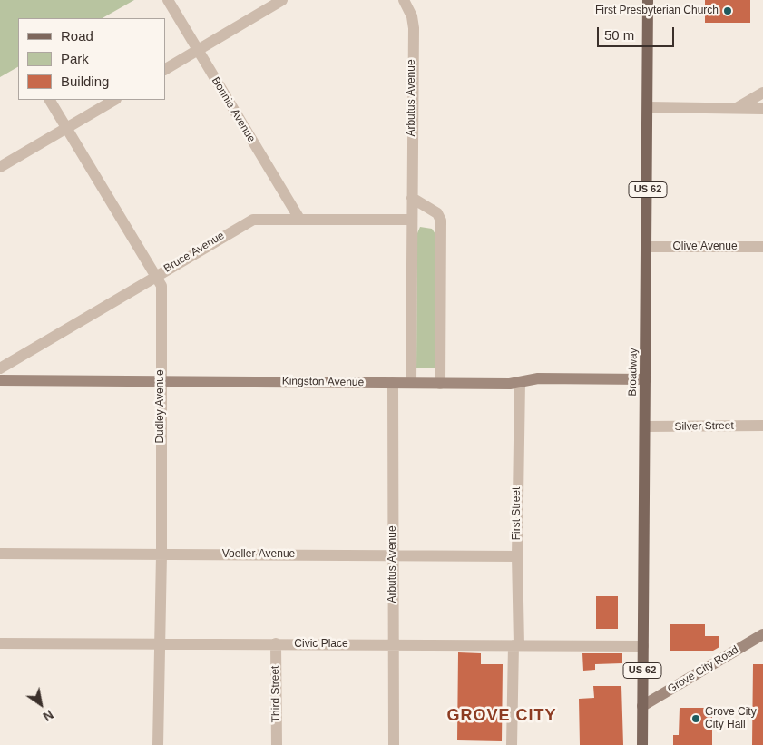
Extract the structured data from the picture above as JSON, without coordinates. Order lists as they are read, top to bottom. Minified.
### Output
{"streets":{"main road":["US 62","Broadway"],"street":["Arbutus Avenue","Bonnie Avenue","Olive Avenue","Bruce Avenue","Kingston Avenue","Dudley Avenue","Silver Street","First Street","Voeller Avenue","Civic Place","Grove City Road","Third Street"]},"crossings":[["Arbutus Avenue","Bruce Avenue"],["Arbutus Avenue","Kingston Avenue"],["Arbutus Avenue","Voeller Avenue"],["Arbutus Avenue","Civic Place"],["Bonnie Avenue","Bruce Avenue"],["Olive Avenue","Broadway"],["Bruce Avenue","Dudley Avenue"],["Broadway","Kingston Avenue"],["Broadway","Silver Street"],["Broadway","Civic Place"],["Broadway","Grove City Road"],["Kingston Avenue","Dudley Avenue"],["Kingston Avenue","First Street"],["Dudley Avenue","Voeller Avenue"],["Dudley Avenue","Civic Place"],["First Street","Voeller Avenue"],["First Street","Civic Place"],["Civic Place","Third Street"]],"districts":["GROVE CITY"],"places":["First Presbyterian Church","Grove City City Hall"],"legend":["Road","Park","Building"],"scale_bar":"50 m","north":"bottom right"}
